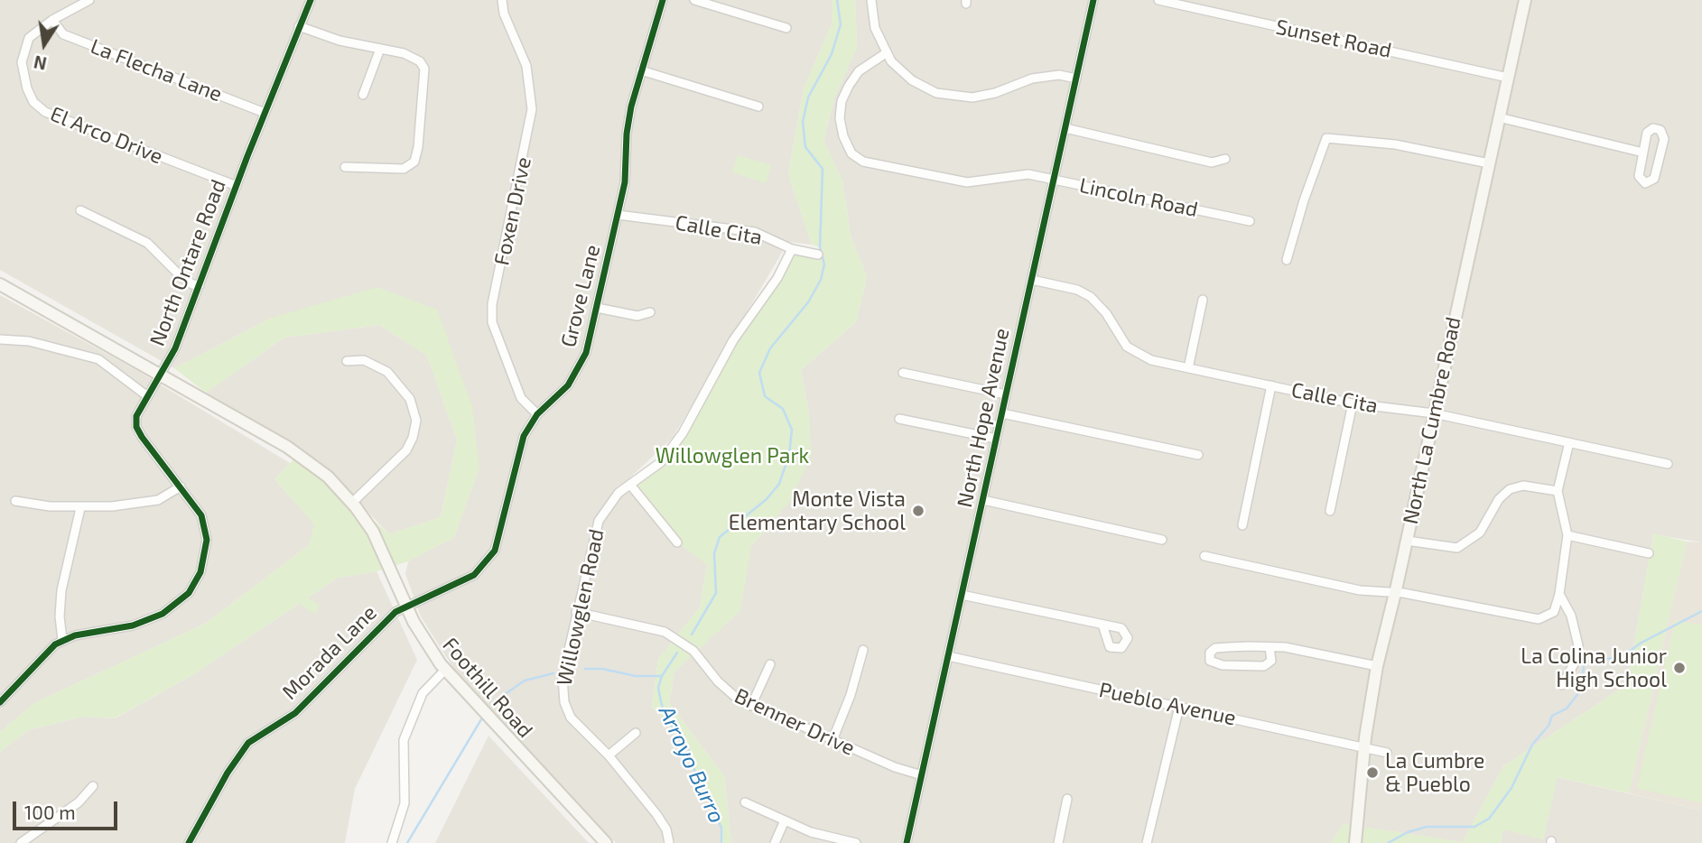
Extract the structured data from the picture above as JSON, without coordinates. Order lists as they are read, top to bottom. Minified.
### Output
{"streets":{"street":["Sunset Road","La Flecha Lane","El Arco Drive","Lincoln Road","Foxen Drive","Calle Cita","North Ontare Road","Grove Lane","North Hope Avenue","North La Cumbre Road","Willowglen Road","Morada Lane","Foothill Road","Pueblo Avenue","Brenner Drive"]},"crossings":[["Sunset Road","North La Cumbre Road"],["La Flecha Lane","El Arco Drive"],["La Flecha Lane","North Ontare Road"],["El Arco Drive","North Ontare Road"],["Lincoln Road","North Hope Avenue"],["Foxen Drive","Grove Lane"],["Calle Cita","Grove Lane"],["Calle Cita","North Hope Avenue"],["Calle Cita","North La Cumbre Road"],["Calle Cita","Willowglen Road"],["North Ontare Road","Foothill Road"],["Grove Lane","Morada Lane"],["Grove Lane","Foothill Road"],["North Hope Avenue","Pueblo Avenue"],["North Hope Avenue","Brenner Drive"],["North La Cumbre Road","Pueblo Avenue"],["Willowglen Road","Brenner Drive"],["Morada Lane","Foothill Road"]],"water":["Arroyo Burro"],"parks":["Willowglen Park"],"places":["Monte Vista Elementary School","La Colina Junior High School","La Cumbre & Pueblo"],"scale_bar":"100 m","north":"bottom"}
